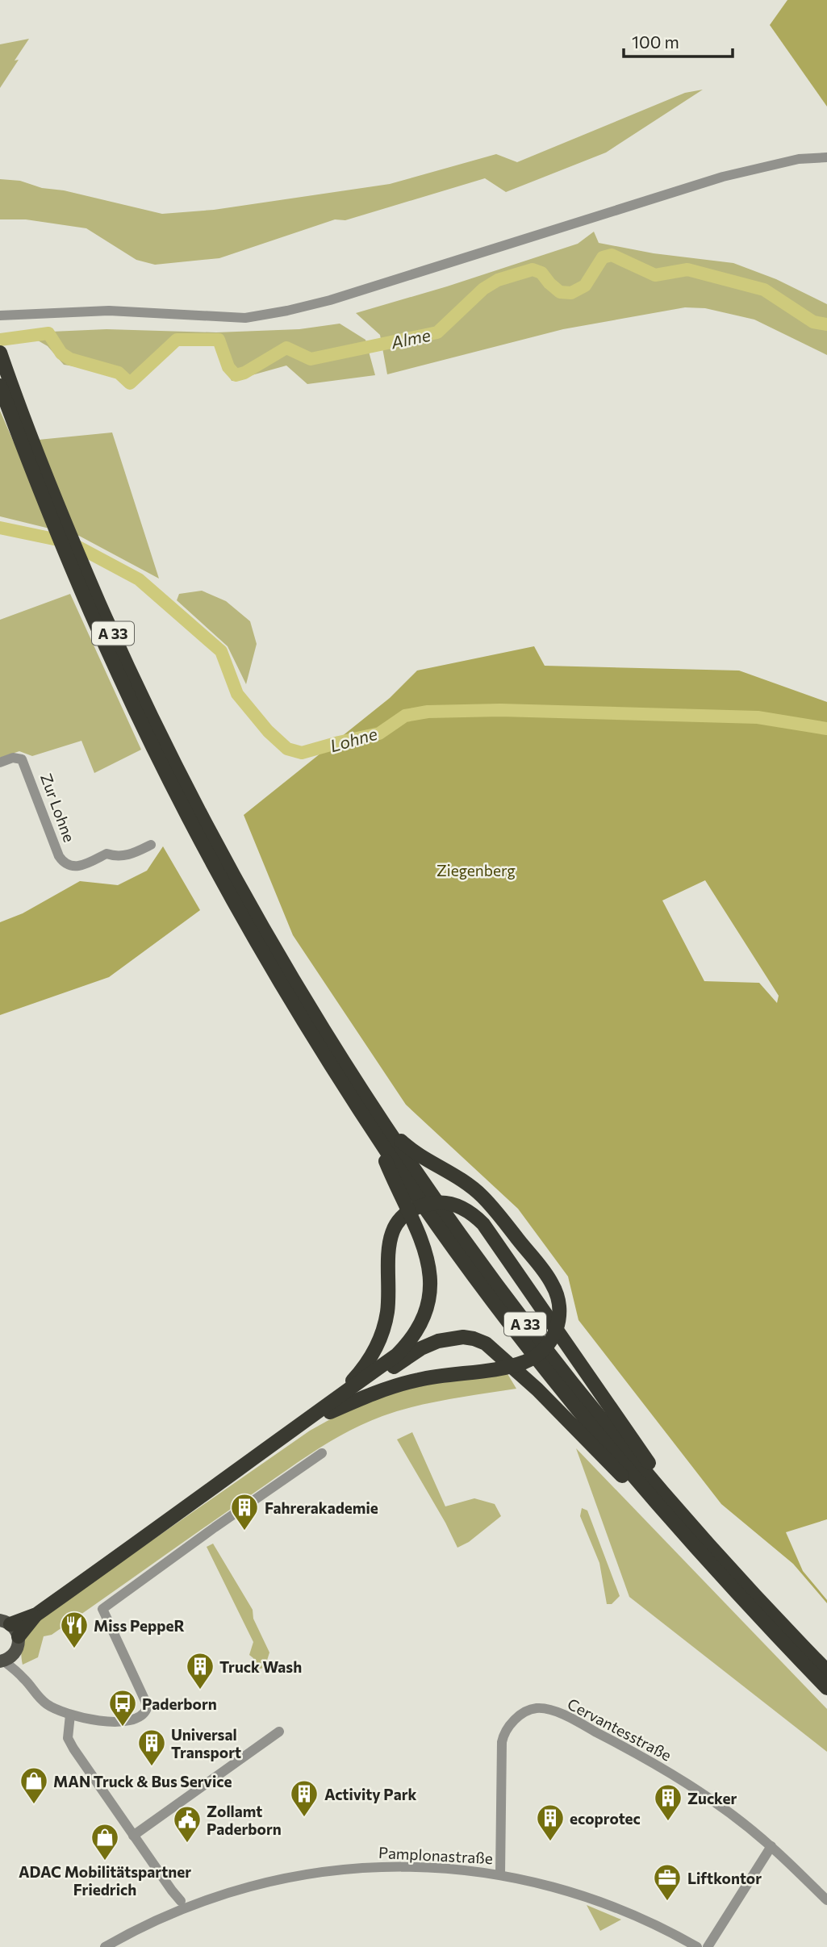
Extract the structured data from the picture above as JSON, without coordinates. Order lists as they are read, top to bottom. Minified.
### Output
{"streets":{"highway":["A 33"],"street":["Zur Lohne","Cervantesstraße","Pamplonastraße"]},"crossings":[["Cervantesstraße","Pamplonastraße"]],"water":["Alme","Lohne"],"parks":["Ziegenberg"],"places":{"building":["Fahrerakademie","Truck Wash","Universal Transport","Activity Park","Zucker","ecoprotec"],"restaurant":["Miss PeppeR"],"bus stop":["Paderborn"],"shop":["MAN Truck & Bus Service","ADAC Mobilitätspartner Friedrich"],"public building":["Zollamt Paderborn"],"office":["Liftkontor"]},"scale_bar":"100 m"}
